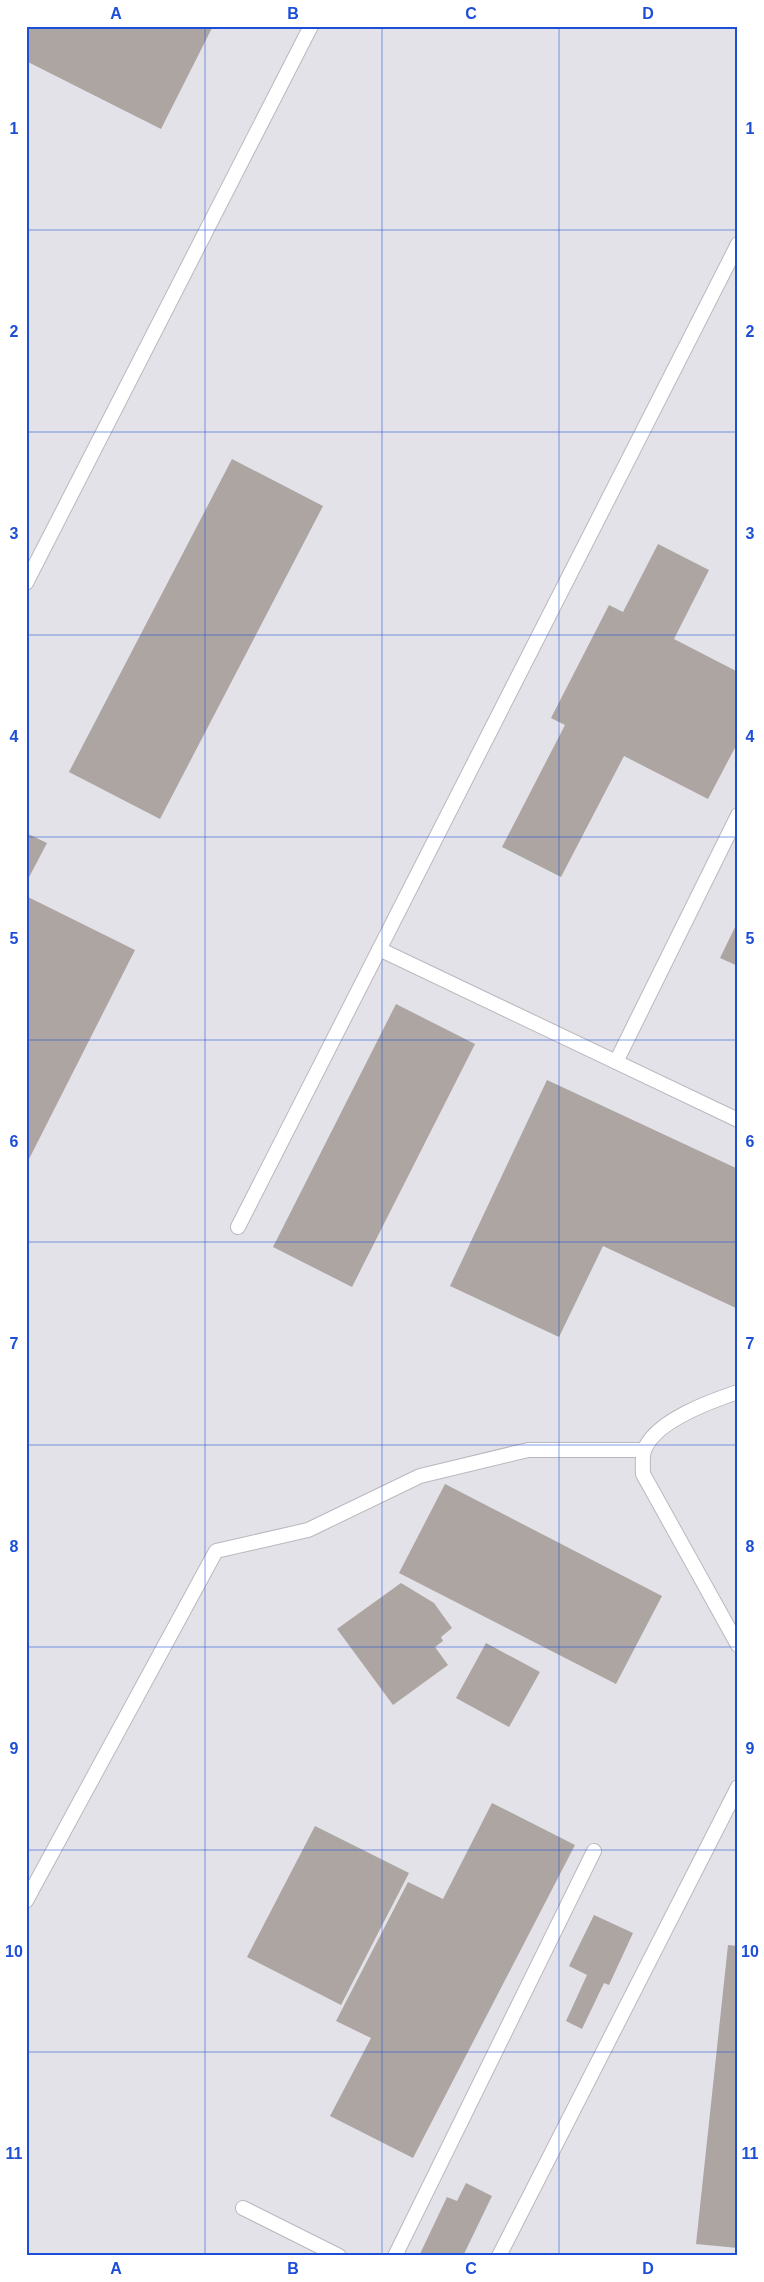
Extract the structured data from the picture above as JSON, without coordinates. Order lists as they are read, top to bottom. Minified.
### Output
{"grid":{"columns":["A","B","C","D"],"rows":["1","2","3","4","5","6","7","8","9","10","11"]}}
